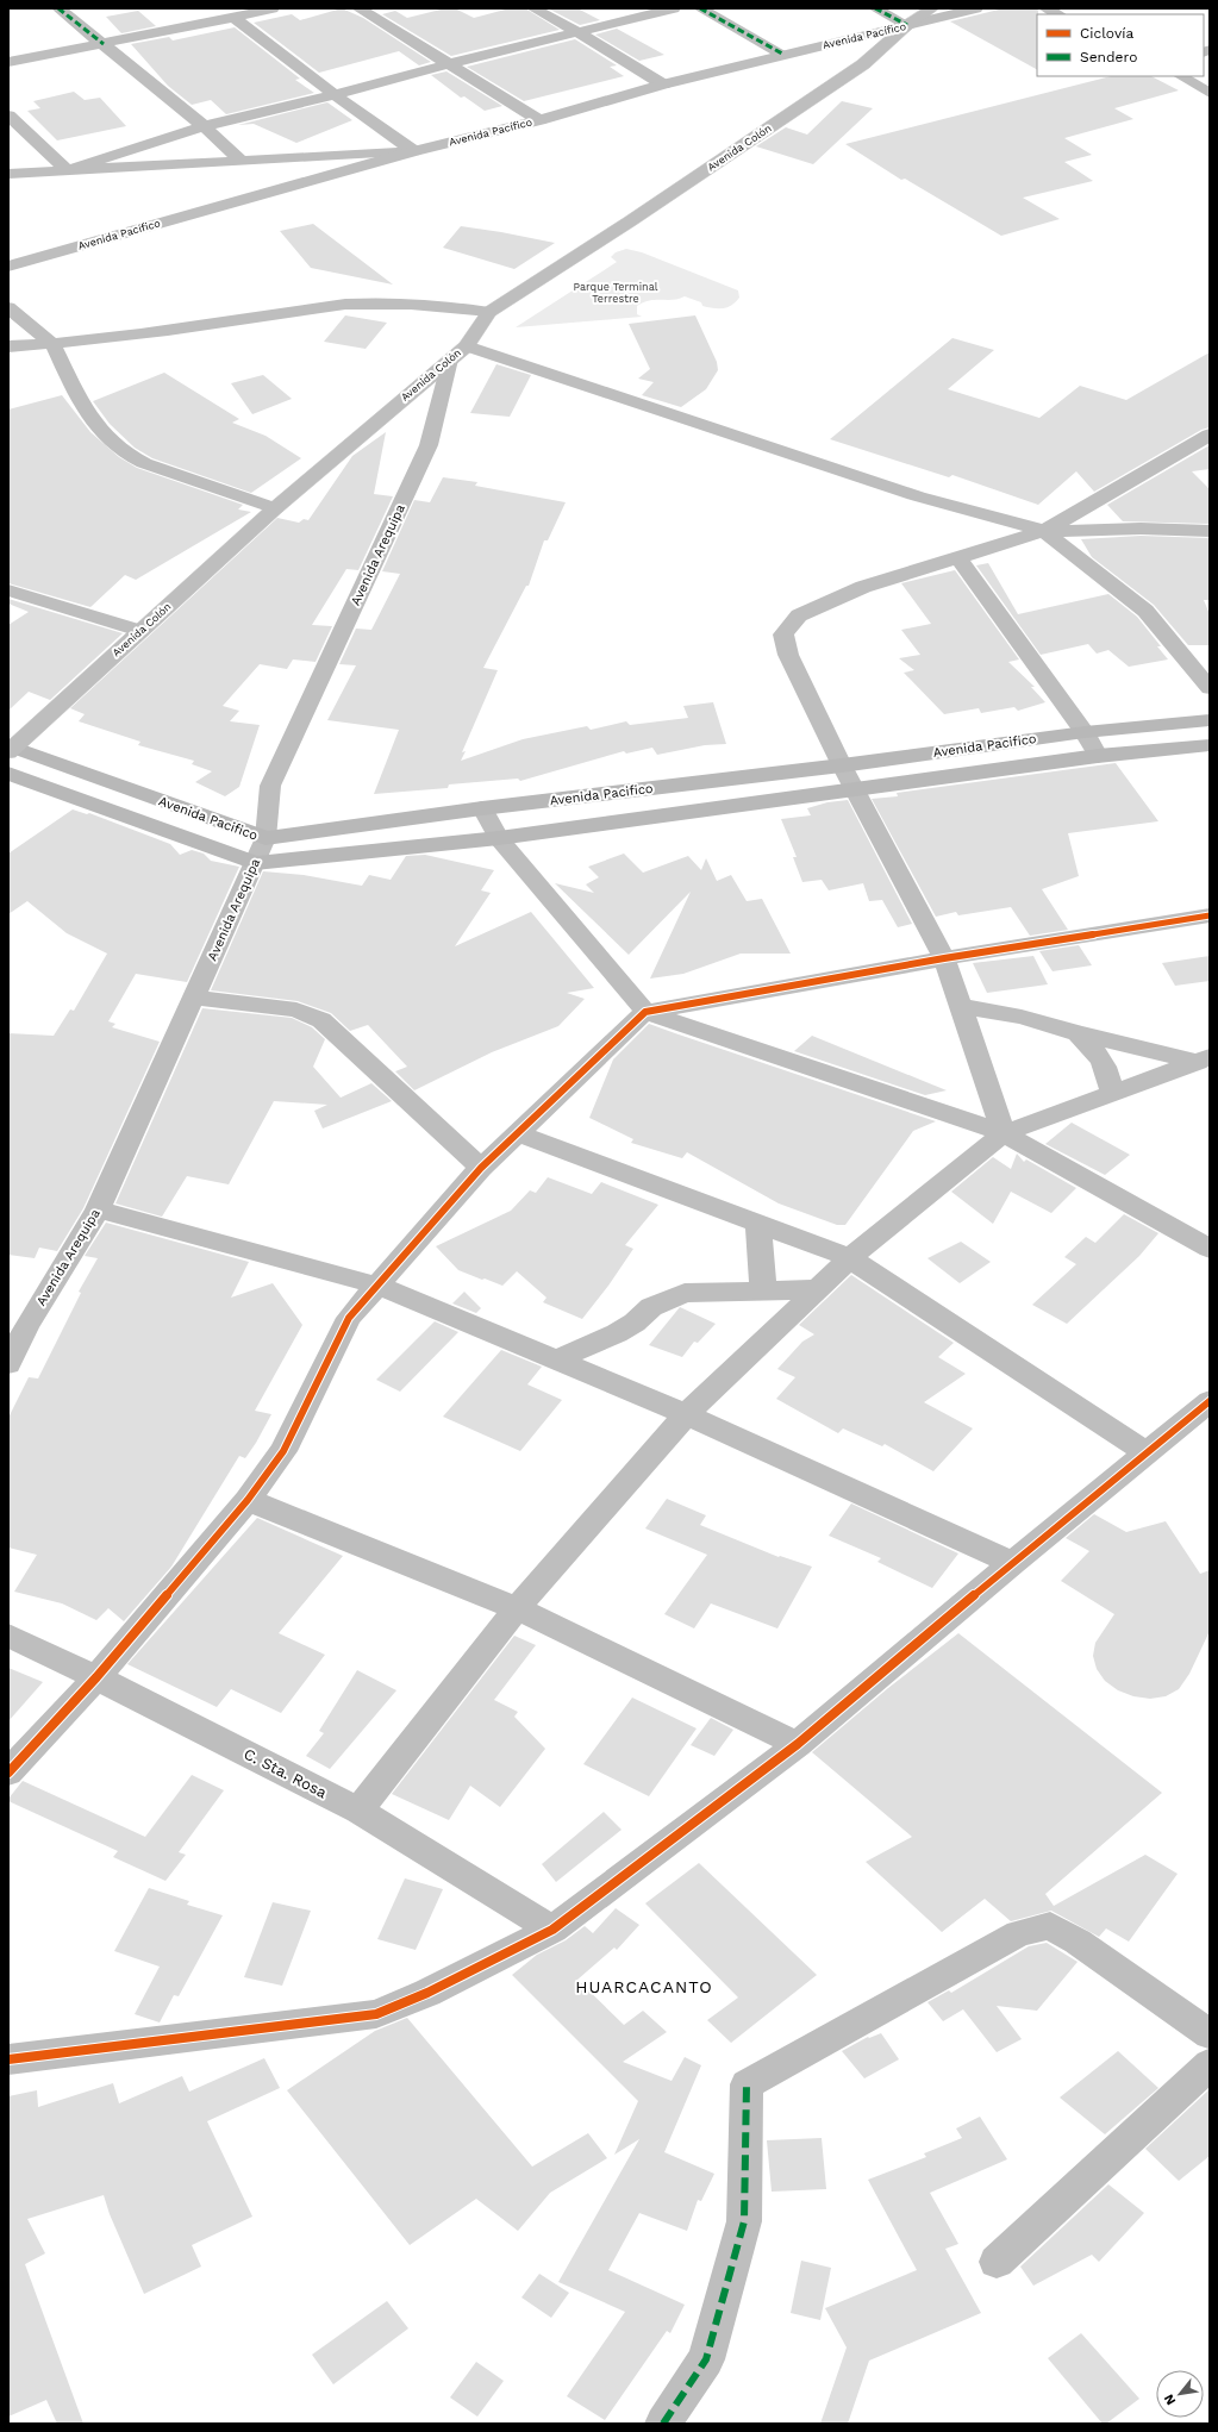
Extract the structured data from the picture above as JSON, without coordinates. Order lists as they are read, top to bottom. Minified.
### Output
{"streets":{"main road":["Avenida Pacifico"],"street":["Avenida Pacífico","Avenida Colón","Avenida Arequipa","C. Sta. Rosa"]},"crossings":[["Avenida Pacífico","Avenida Colón"],["Avenida Colón","Avenida Arequipa"],["Avenida Colón","Avenida Pacifico"],["Avenida Arequipa","Avenida Pacifico"]],"districts":["HUARCACANTO"],"parks":["Parque Terminal Terrestre"],"legend":["Ciclovía","Sendero"],"north":"bottom left"}
